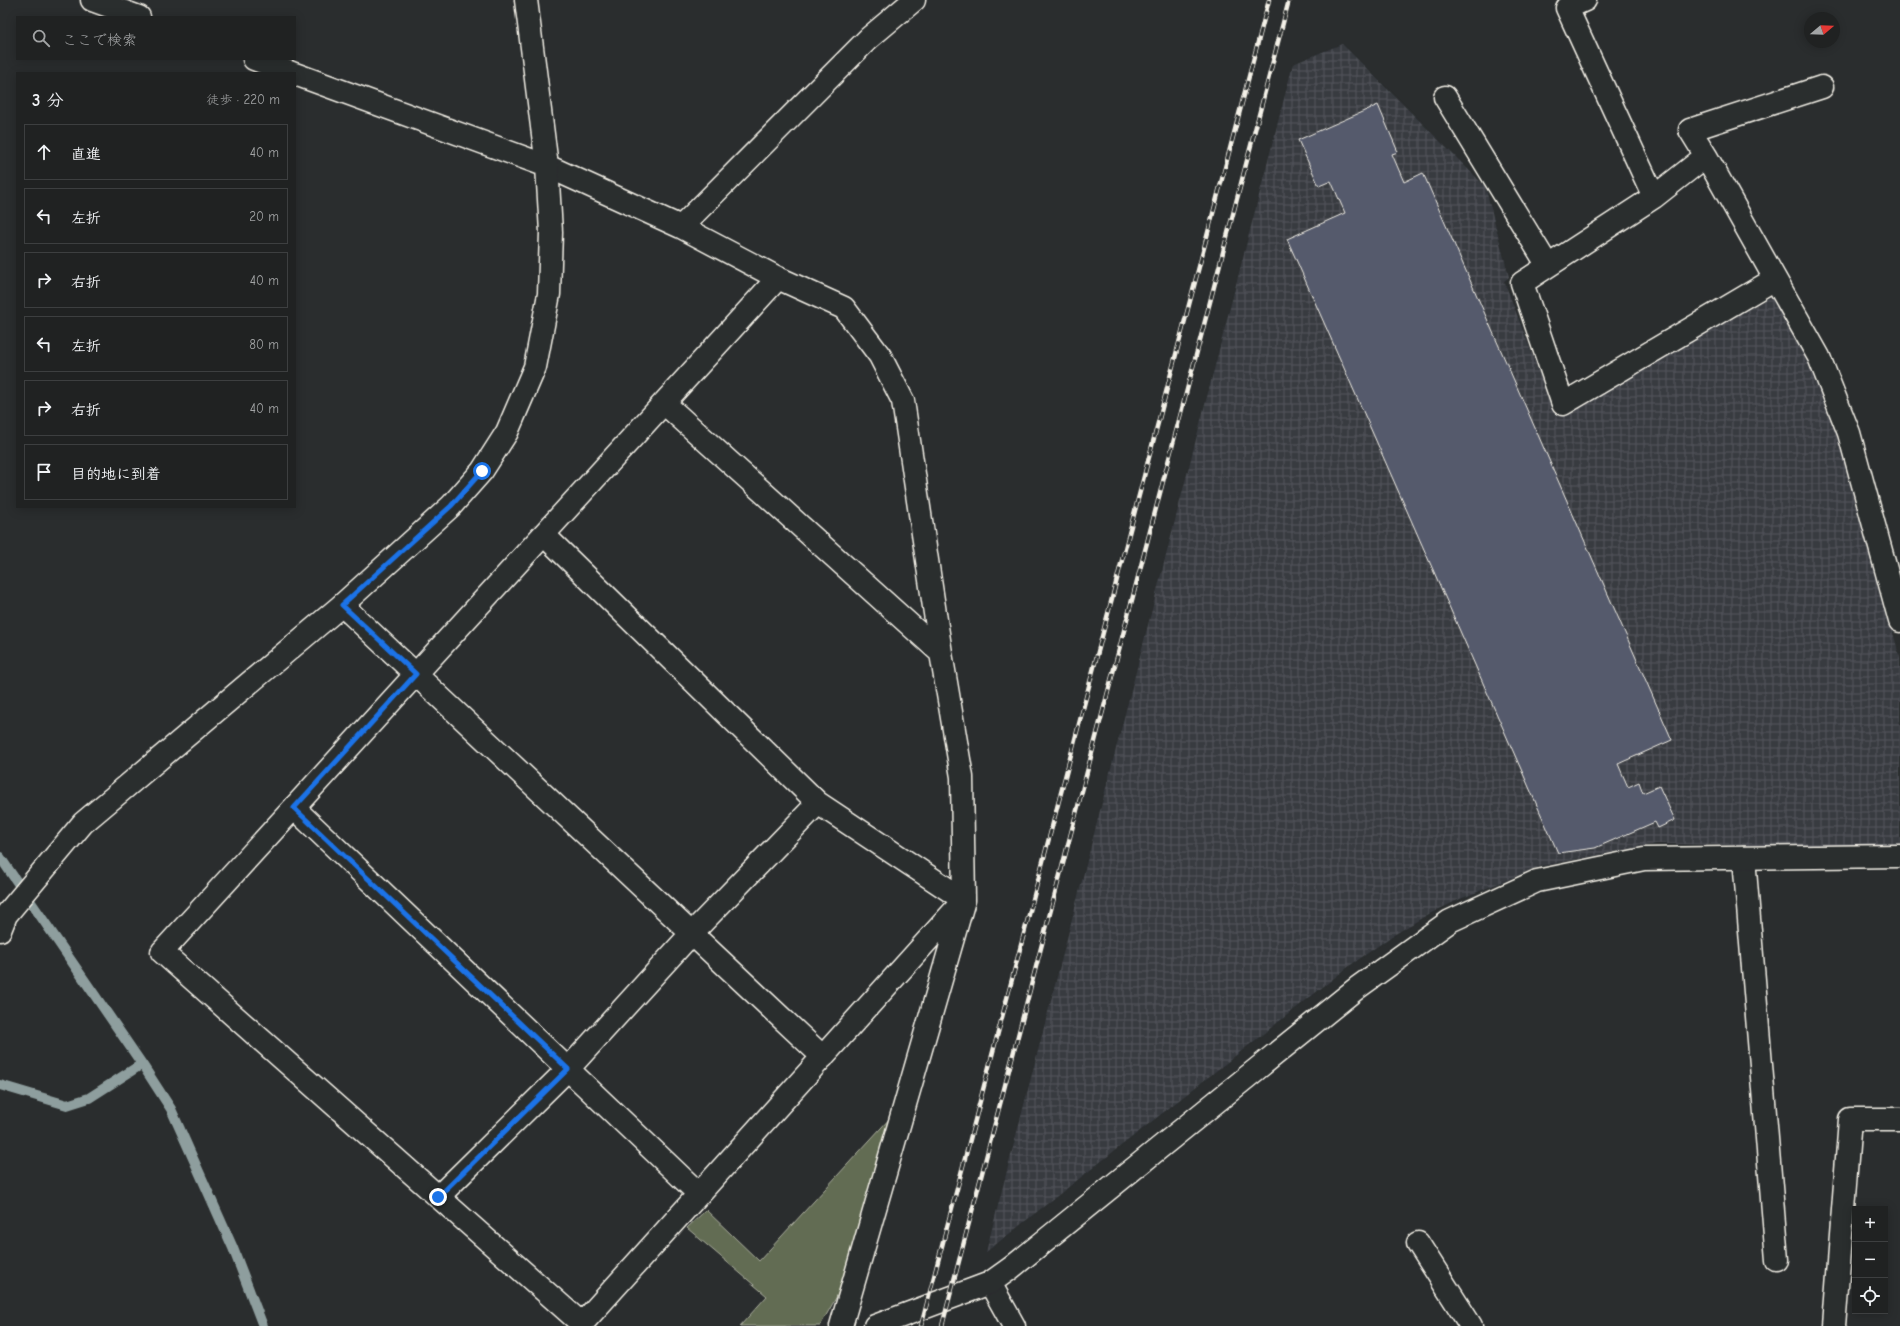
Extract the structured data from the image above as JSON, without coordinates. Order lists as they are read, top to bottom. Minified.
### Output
{"north":"right","page":{"search":"ここで検索","heading":["3 分","徒歩 · 220 m"],"list":[["直進","40 m"],["左折","20 m"],["右折","40 m"],["左折","80 m"],["右折","40 m"],"目的地に到着"],"map_buttons":["+","−"]}}
